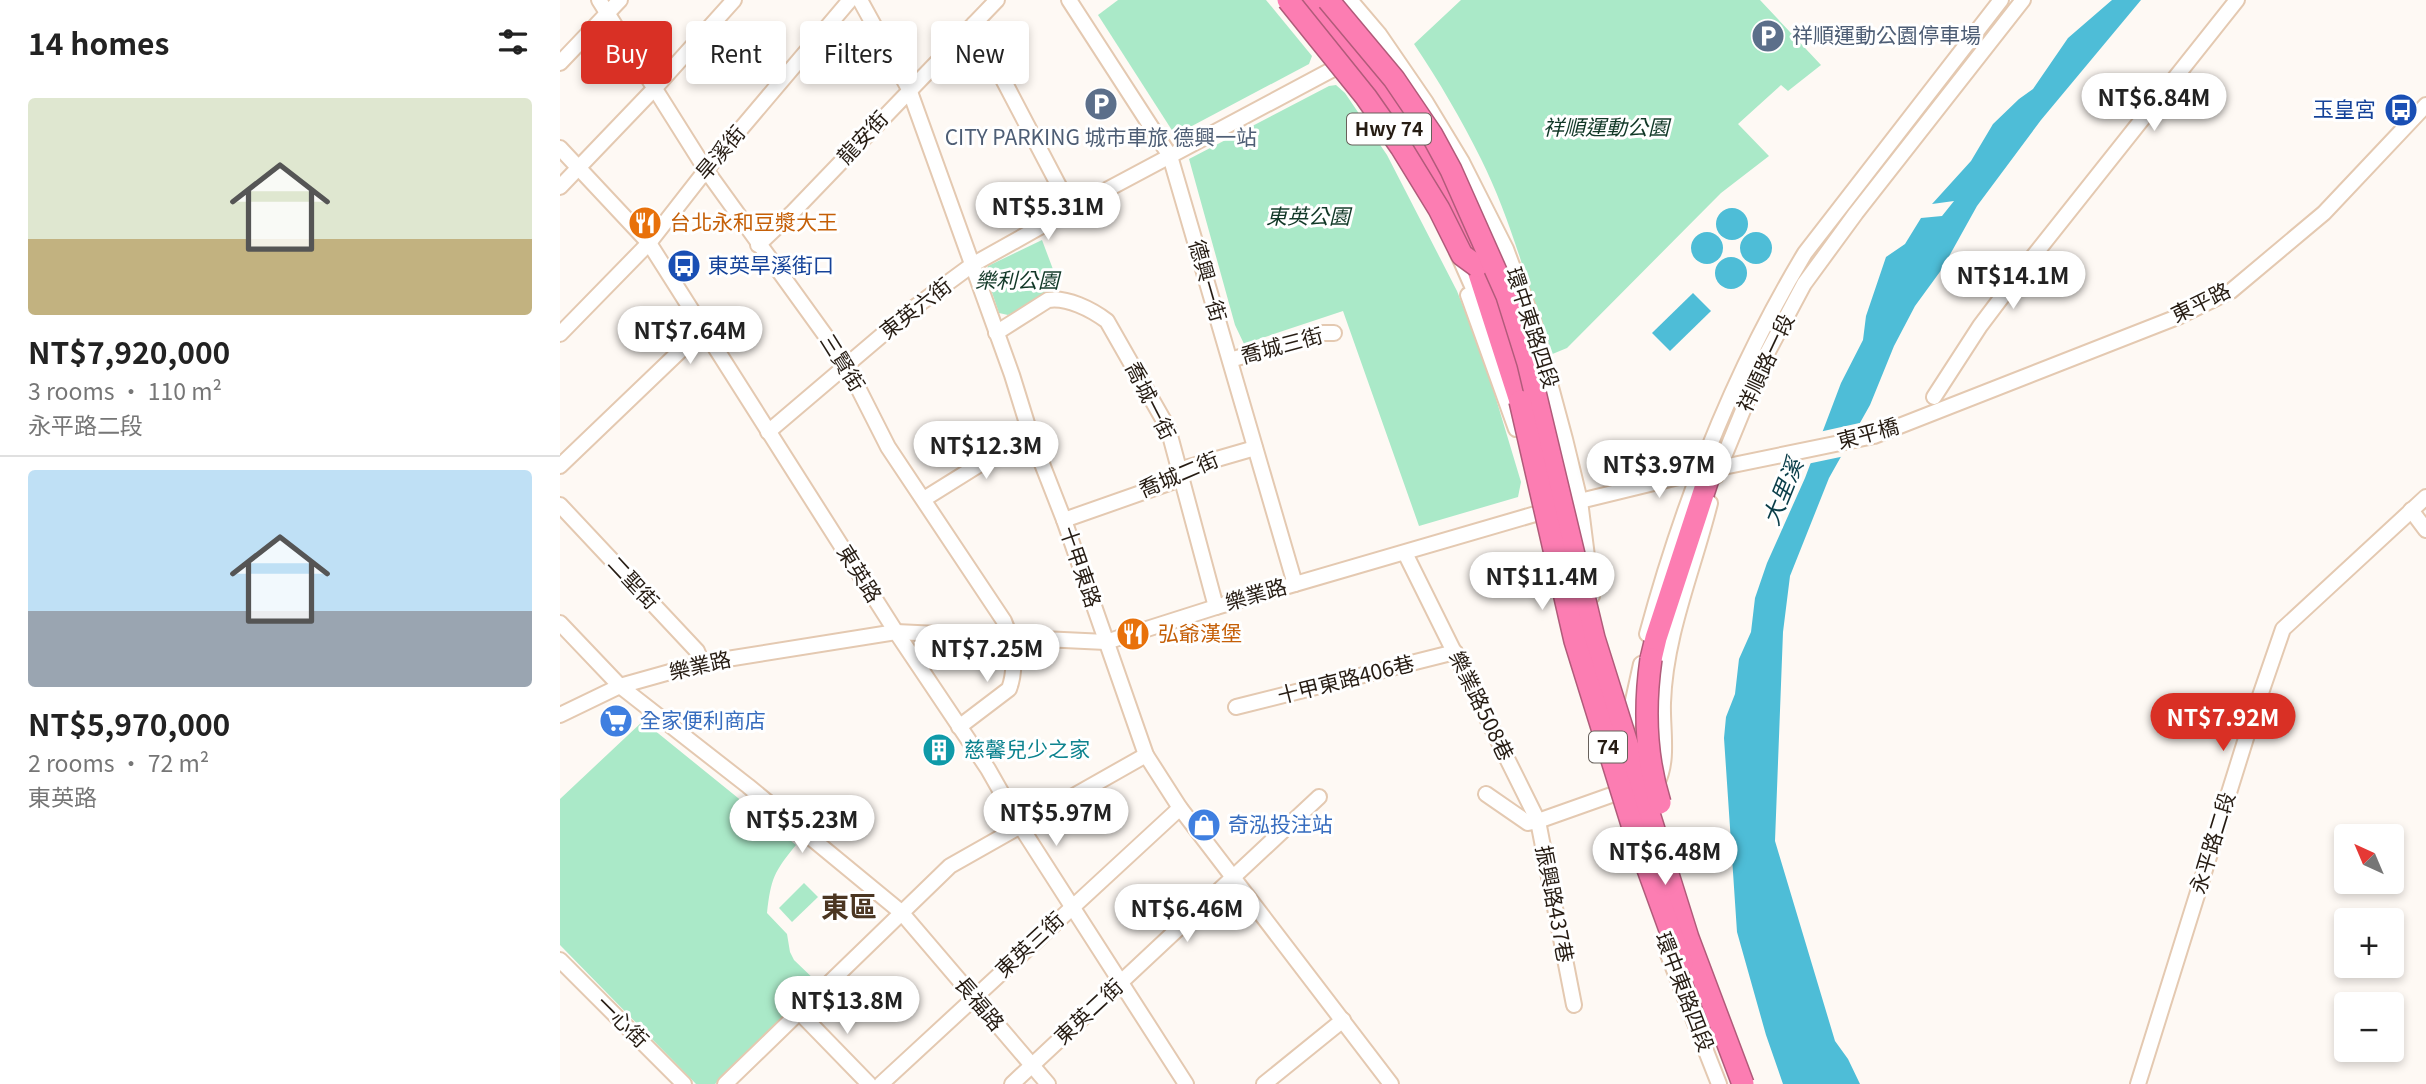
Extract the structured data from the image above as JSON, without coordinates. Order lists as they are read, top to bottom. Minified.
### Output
{"streets":{"highway":["Hwy 74","74"],"street":["龍安街","旱溪街","德興一街","東平路","東英六街","環中東路四段","喬城三街","三賢街","祥順路一段","喬城一街","東平橋","喬城二街","十甲東路","東英路","二聖街","樂業路","十甲東路406巷","樂業路508巷","永平路二段","振興路437巷","東英三街","長福路","東英二街","一心街"]},"crossings":[["Hwy 74","74"],["龍安街","三賢街"],["龍安街","十甲東路"],["旱溪街","三賢街"],["旱溪街","東英路"],["德興一街","東英六街"],["德興一街","喬城三街"],["德興一街","喬城二街"],["德興一街","樂業路"],["東平路","東平橋"],["東英六街","環中東路四段"],["東英六街","三賢街"],["東英六街","十甲東路"],["東英六街","東英路"],["環中東路四段","祥順路一段"],["環中東路四段","樂業路"],["三賢街","東英路"],["三賢街","樂業路"],["祥順路一段","東平橋"],["喬城一街","喬城二街"],["喬城一街","十甲東路"],["喬城一街","樂業路"],["喬城二街","十甲東路"],["十甲東路","樂業路"],["十甲東路","東英三街"],["十甲東路","東英二街"],["東英路","樂業路"],["東英路","東英三街"],["東英路","東英二街"],["二聖街","樂業路"],["樂業路","樂業路508巷"],["樂業路","長福路"],["十甲東路406巷","樂業路508巷"],["樂業路508巷","振興路437巷"],["東英三街","長福路"],["長福路","東英二街"]],"districts":["東區"],"water":["大里溪"],"parks":["祥順運動公園","東英公園","樂利公園"],"places":{"parking":["祥順運動公園停車場","CITY PARKING 城市車旅 德興一站"],"bus stop":["玉皇宮","東英旱溪街口"],"restaurant":["台北永和豆漿大王","弘爺漢堡"],"supermarket":["全家便利商店"],"building":["慈馨兒少之家"],"shop":["奇泓投注站"]},"north":"top left","page":{"heading":"14 homes","chip":["Buy","Rent","Filters","New"],"price":["NT$6.84M","NT$5.31M","NT$14.1M","NT$7.64M","NT$12.3M","NT$3.97M","NT$11.4M","NT$7.25M","NT$7.92M","NT$5.97M","NT$5.23M","NT$6.48M","NT$6.46M","NT$13.8M"],"list":[{"name":"NT$7,920,000","note":"3 rooms · 110 m² · 永平路二段"},{"name":"NT$5,970,000","note":"2 rooms · 72 m² · 東英路"}],"map_buttons":["+","−"]}}
